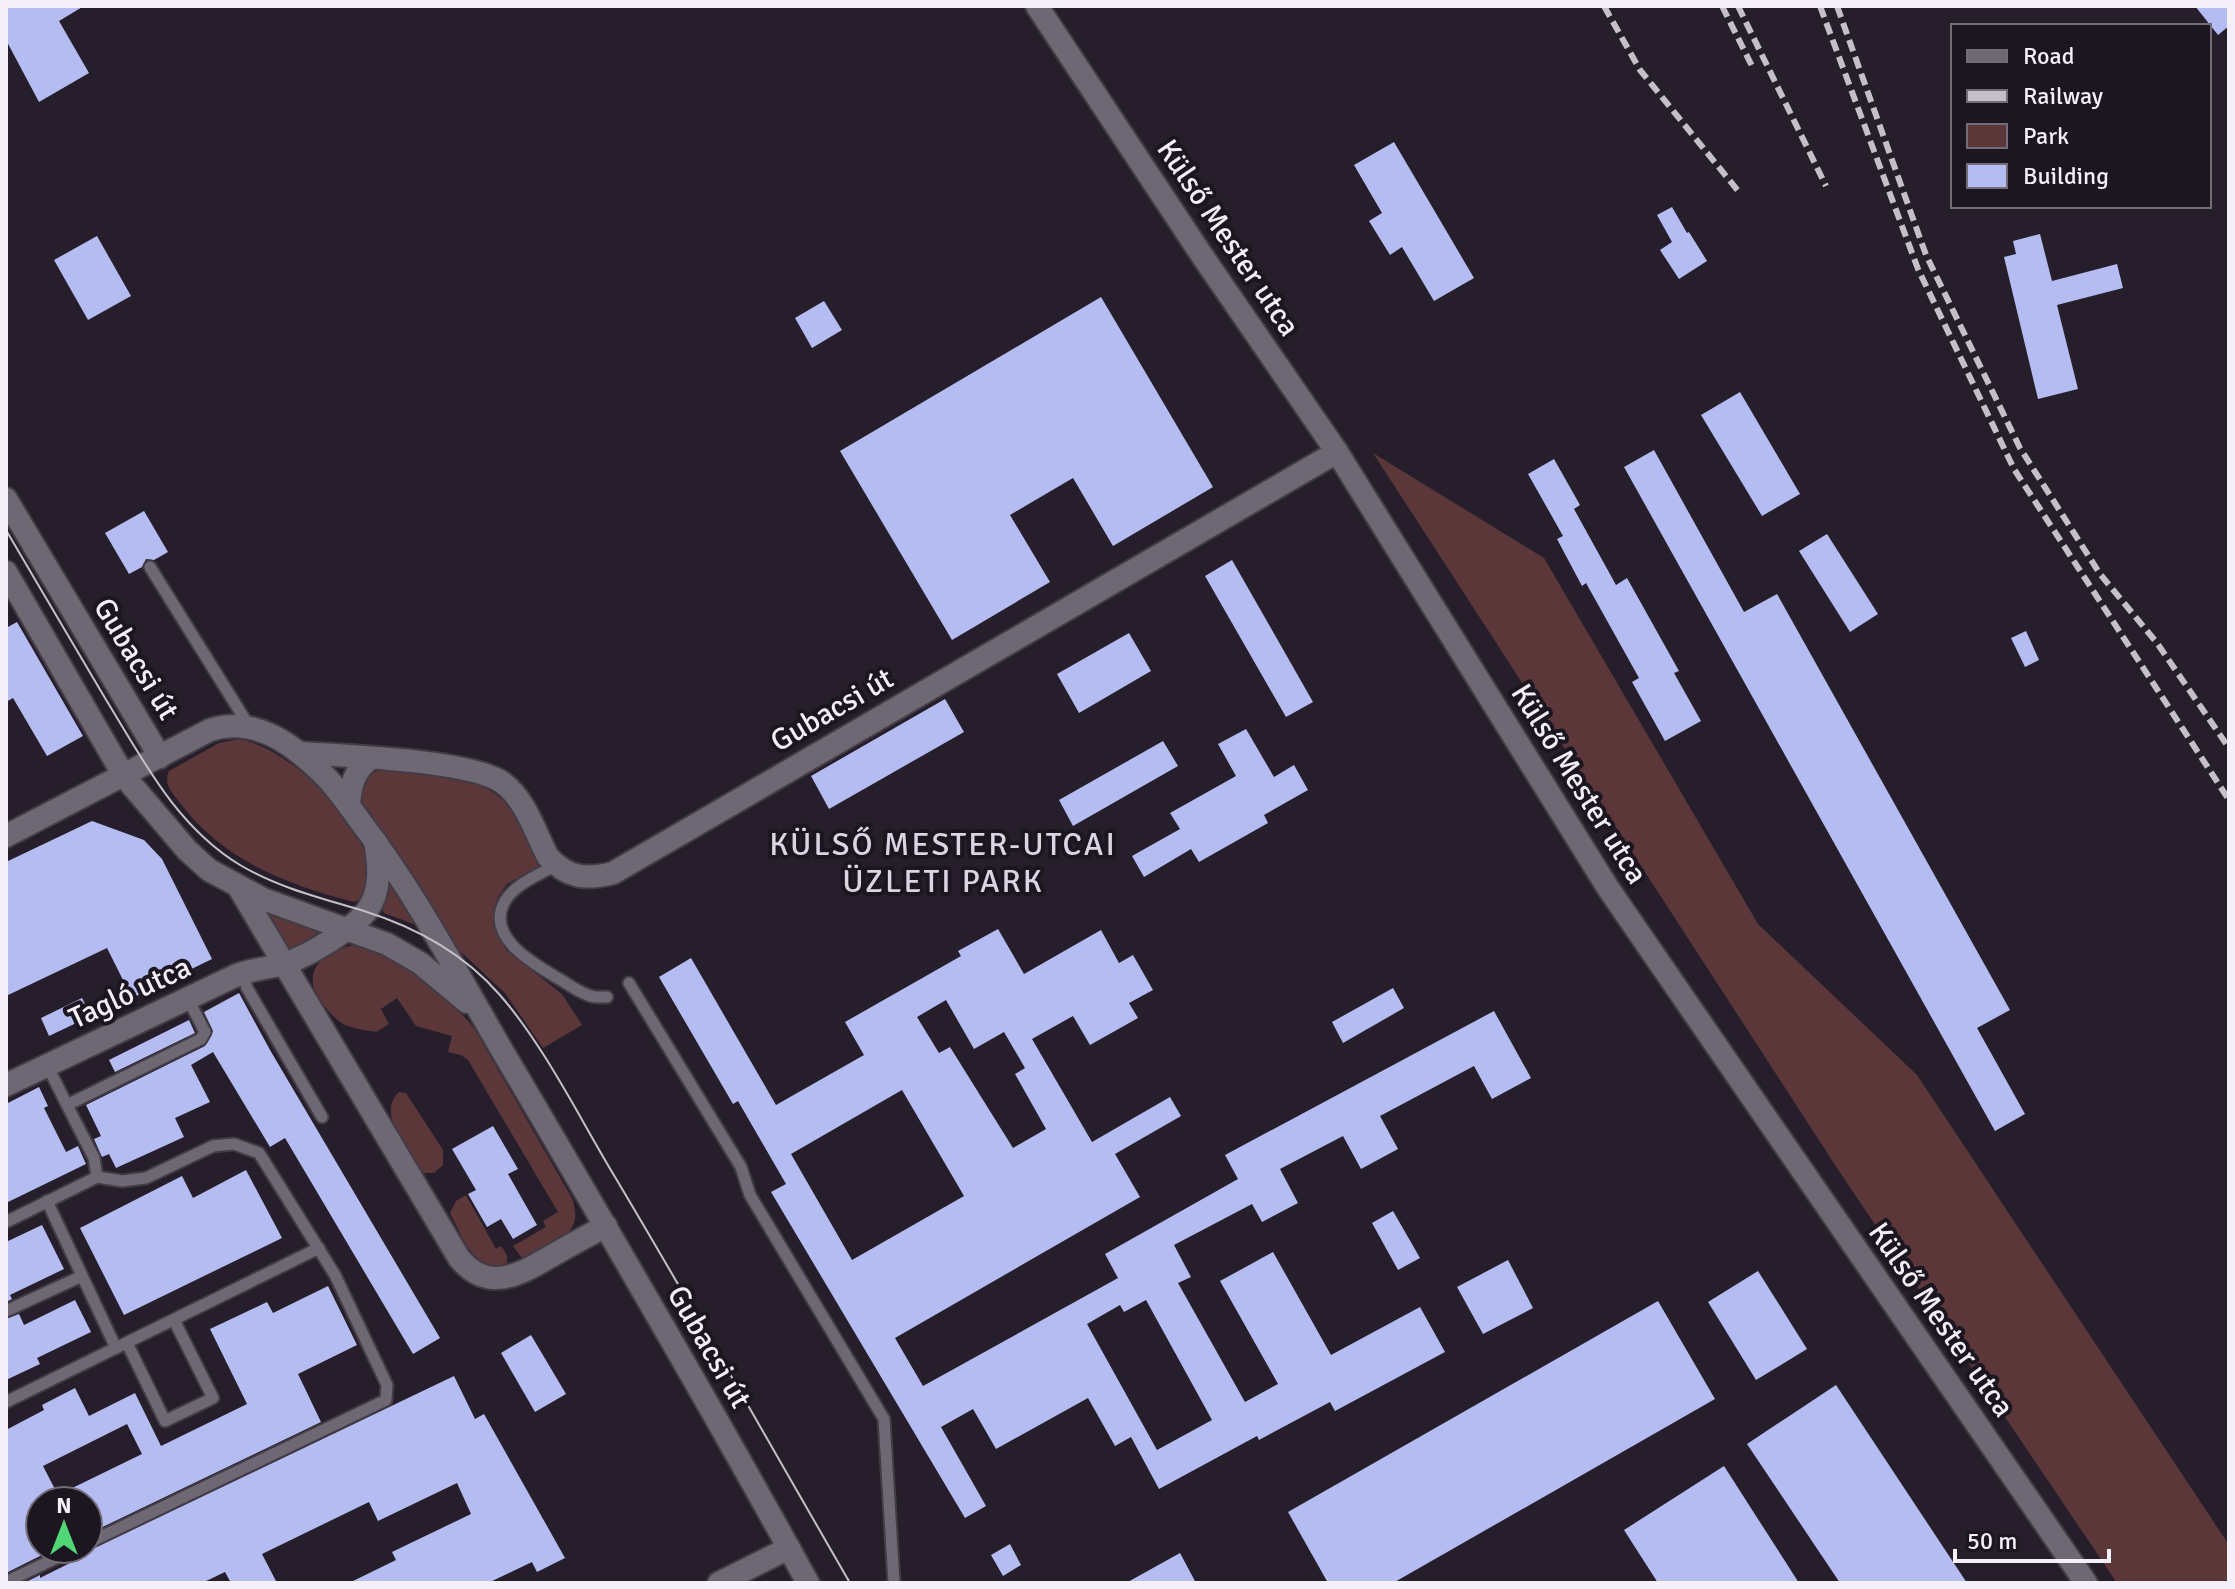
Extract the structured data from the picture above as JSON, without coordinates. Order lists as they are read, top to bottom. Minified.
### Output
{"streets":{"street":["Külső Mester utca","Gubacsi út","Tagló utca"]},"crossings":[["Külső Mester utca","Gubacsi út"],["Gubacsi út","Tagló utca"]],"districts":["KÜLSŐ MESTER-UTCAI ÜZLETI PARK"],"legend":["Road","Railway","Park","Building"],"scale_bar":"50 m","north":"top"}
